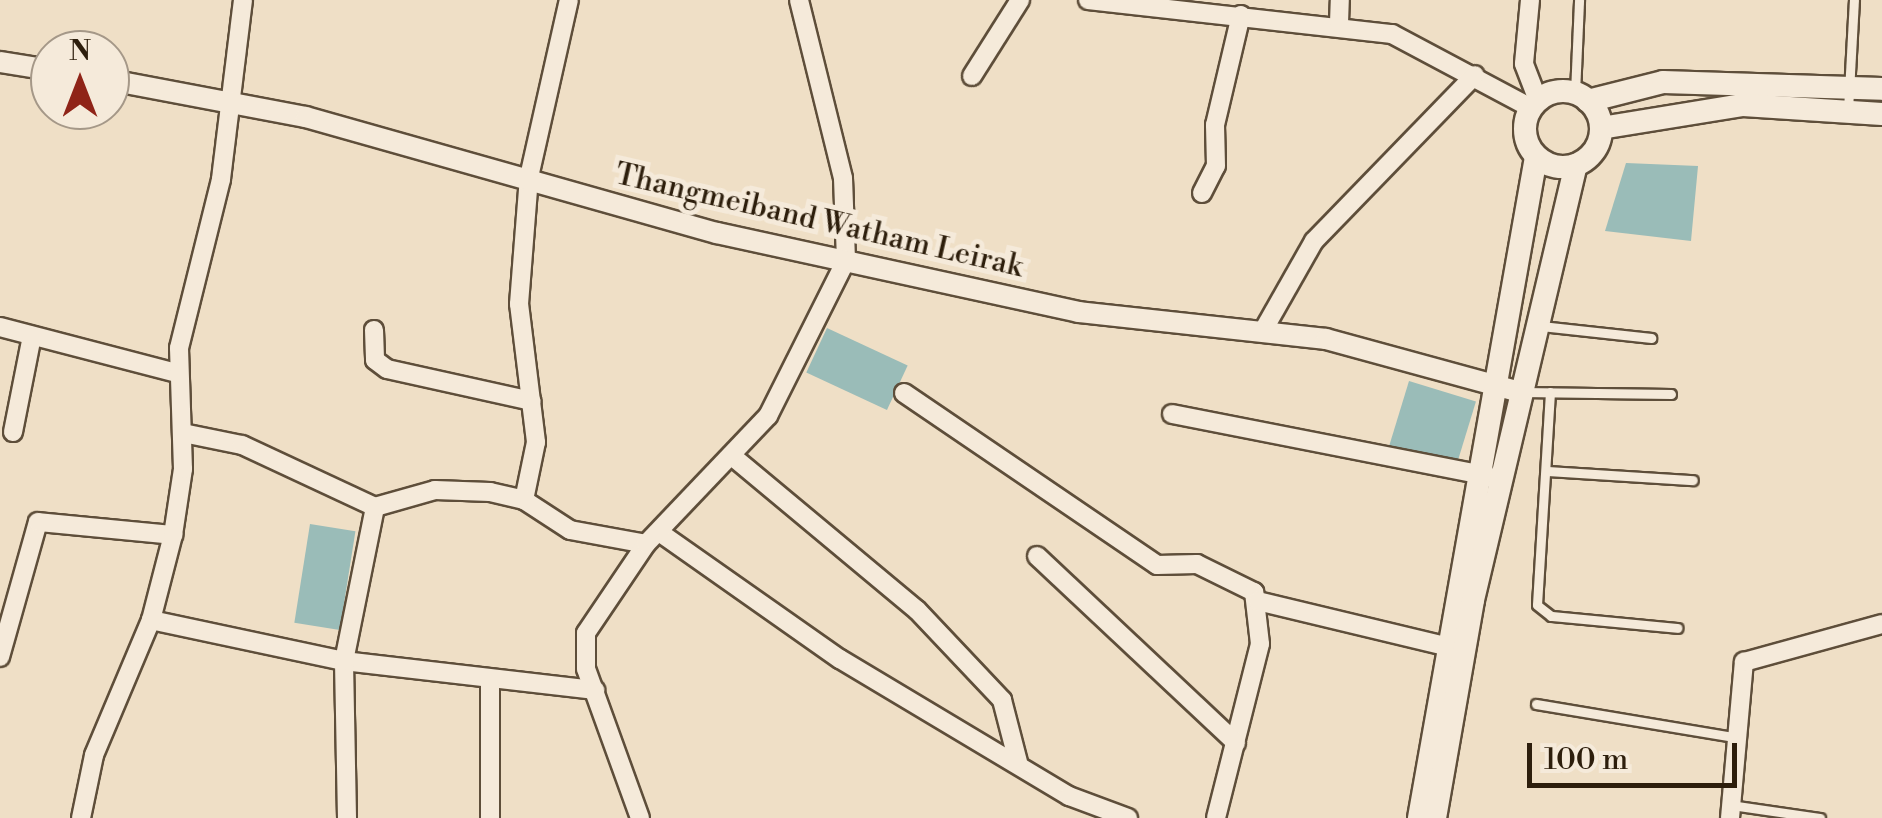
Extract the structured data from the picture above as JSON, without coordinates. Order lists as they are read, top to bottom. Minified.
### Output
{"streets":{"street":["Thangmeiband Watham Leirak"]},"scale_bar":"100 m","north":"top"}
